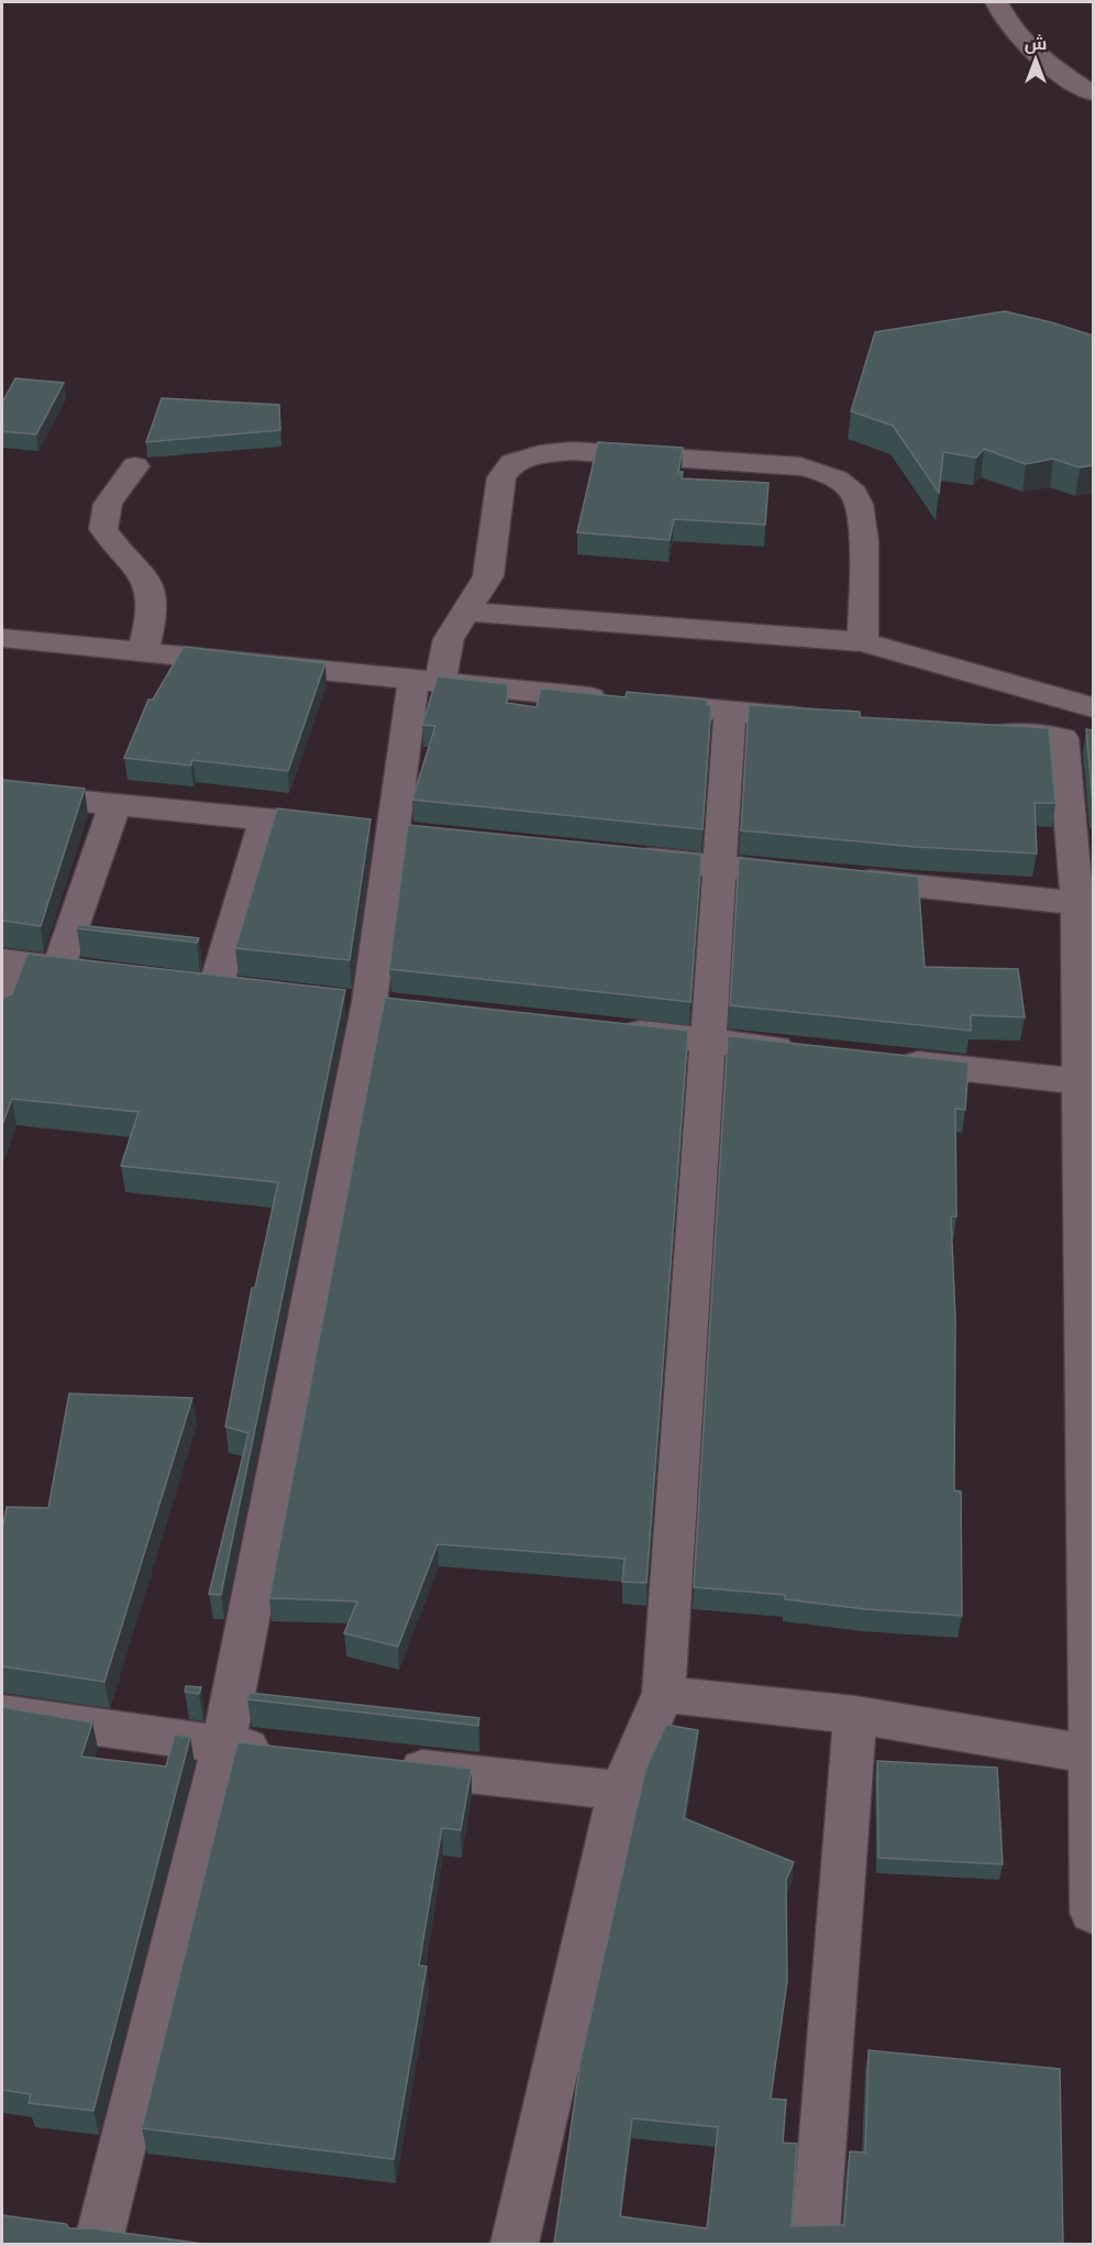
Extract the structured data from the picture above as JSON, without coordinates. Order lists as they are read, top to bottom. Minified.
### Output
{"north":"top"}
